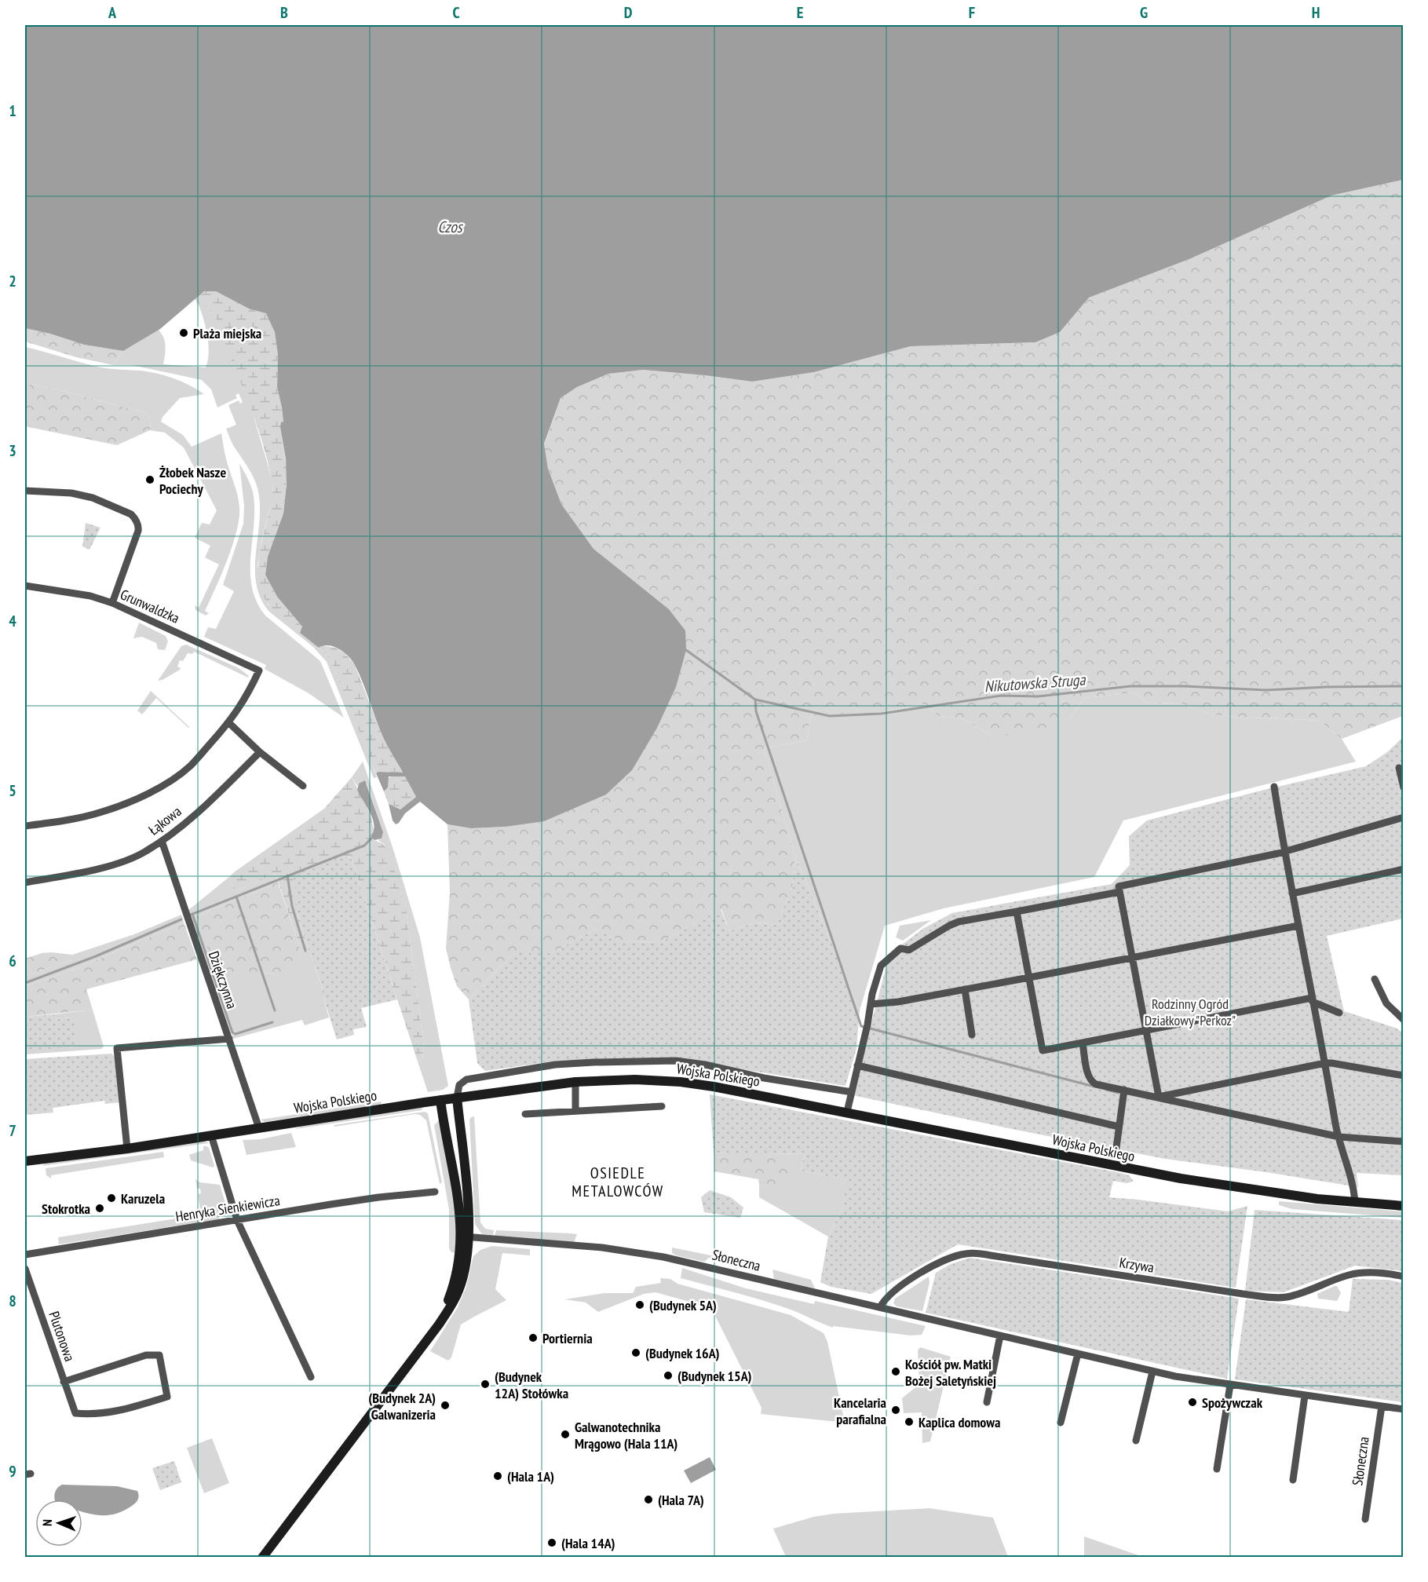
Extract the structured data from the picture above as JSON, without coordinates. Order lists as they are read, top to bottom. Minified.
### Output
{"streets":{"street":["Grunwaldzka","Łąkowa","Dziękczynna","Wojska Polskiego","Henryka Sienkiewicza","Słoneczna","Krzywa","Plutonowa"]},"crossings":[["Łąkowa","Dziękczynna"],["Dziękczynna","Wojska Polskiego"],["Słoneczna","Krzywa"]],"districts":["OSIEDLE METALOWCÓW"],"water":["Czos","Nikutowska Struga"],"parks":["Rodzinny Ogród Działkowy \"Perkoz\""],"places":["Plaża miejska","Żłobek Nasze Pociechy","Karuzela","Stokrotka","(Budynek 5A)","Portiernia","(Budynek 16A)","Kościół pw. Matki Bożej Saletyńskiej","(Budynek 15A)","(Budynek 12A) Stołówka","Spożywczak","(Budynek 2A) Galwanizeria","Kancelaria parafialna","Kaplica domowa","Galwanotechnika Mrągowo (Hala 11A)","(Hala 1A)","(Hala 7A)","(Hala 14A)"],"north":"left","grid":{"columns":["A","B","C","D","E","F","G","H"],"rows":["1","2","3","4","5","6","7","8","9"]}}
